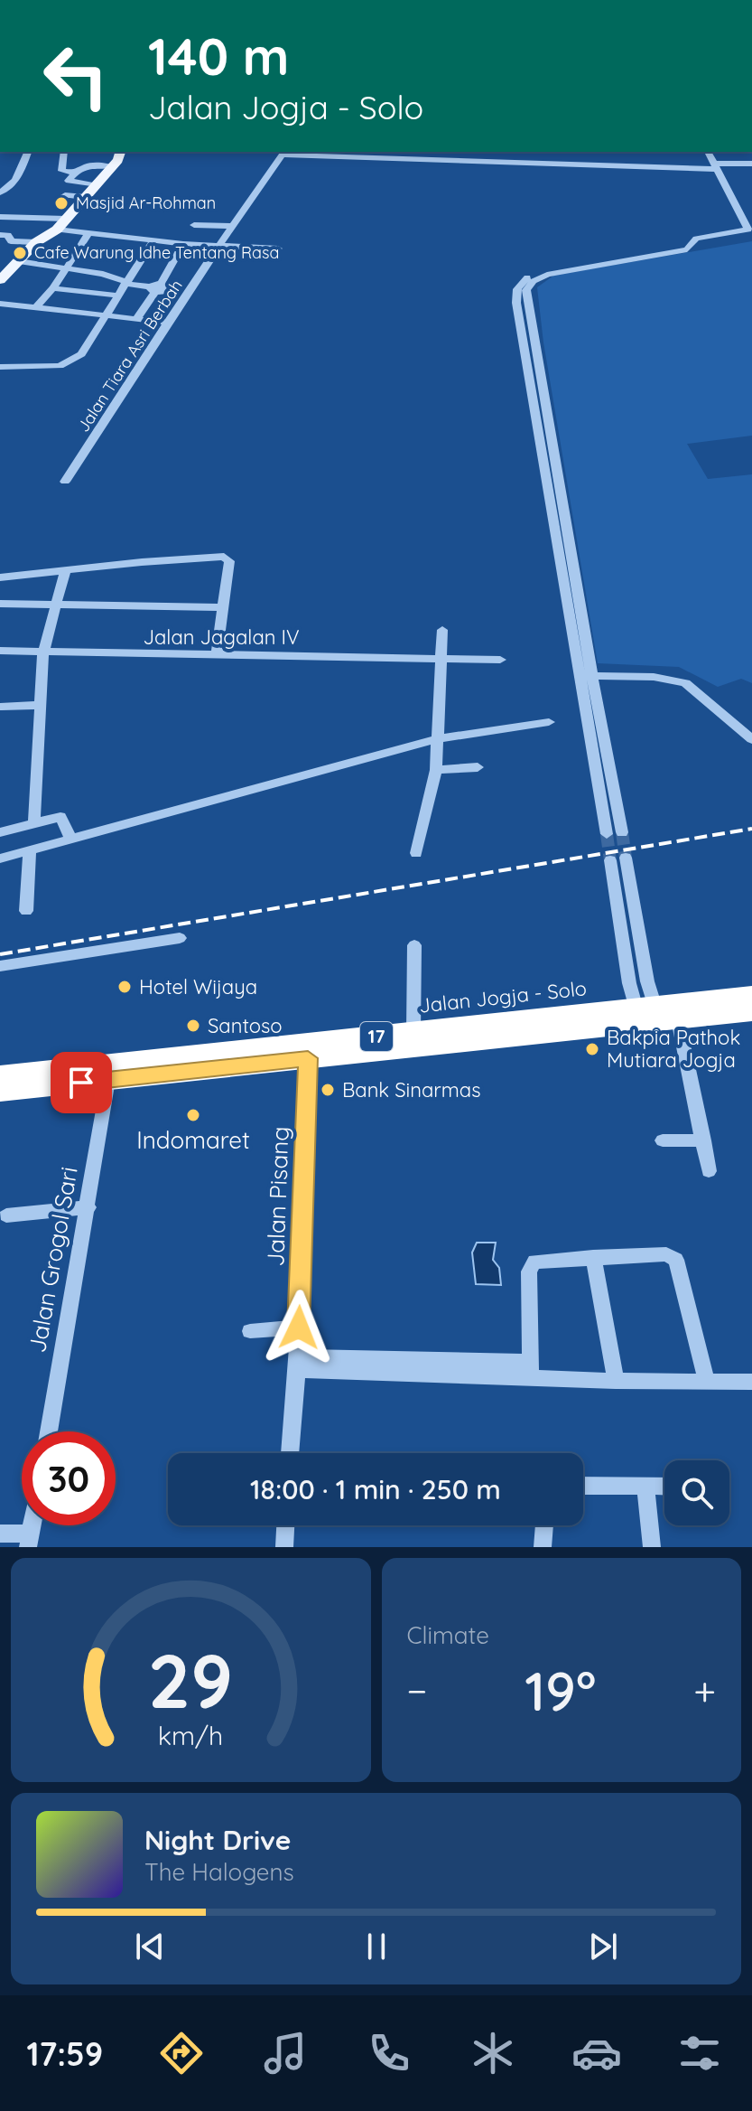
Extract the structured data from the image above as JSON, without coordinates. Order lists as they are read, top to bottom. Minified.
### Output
{"streets":{"highway":["Jalan Jogja - Solo","17"],"street":["Jalan Tiara Asri Berbah","Jalan Jagalan IV","Jalan Pisang","Jalan Grogol Sari"]},"crossings":[["Jalan Jogja - Solo","Jalan Pisang"],["Jalan Jogja - Solo","Jalan Grogol Sari"]],"places":["Masjid Ar-Rohman","Cafe Warung Idhe Tentang Rasa","Hotel Wijaya","Santoso","Bakpia Pathok Mutiara Jogja","Bank Sinarmas","Indomaret"],"page":{"turn":["140 m","Jalan Jogja - Solo"],"limit":"30","trip":"18:00 · 1 min · 250 m","tile":"Climate","heat":["−","19°","+"],"song":["Night Drive","The Halogens"],"tabs":"17:59","gauge":["29","km/h"]}}
